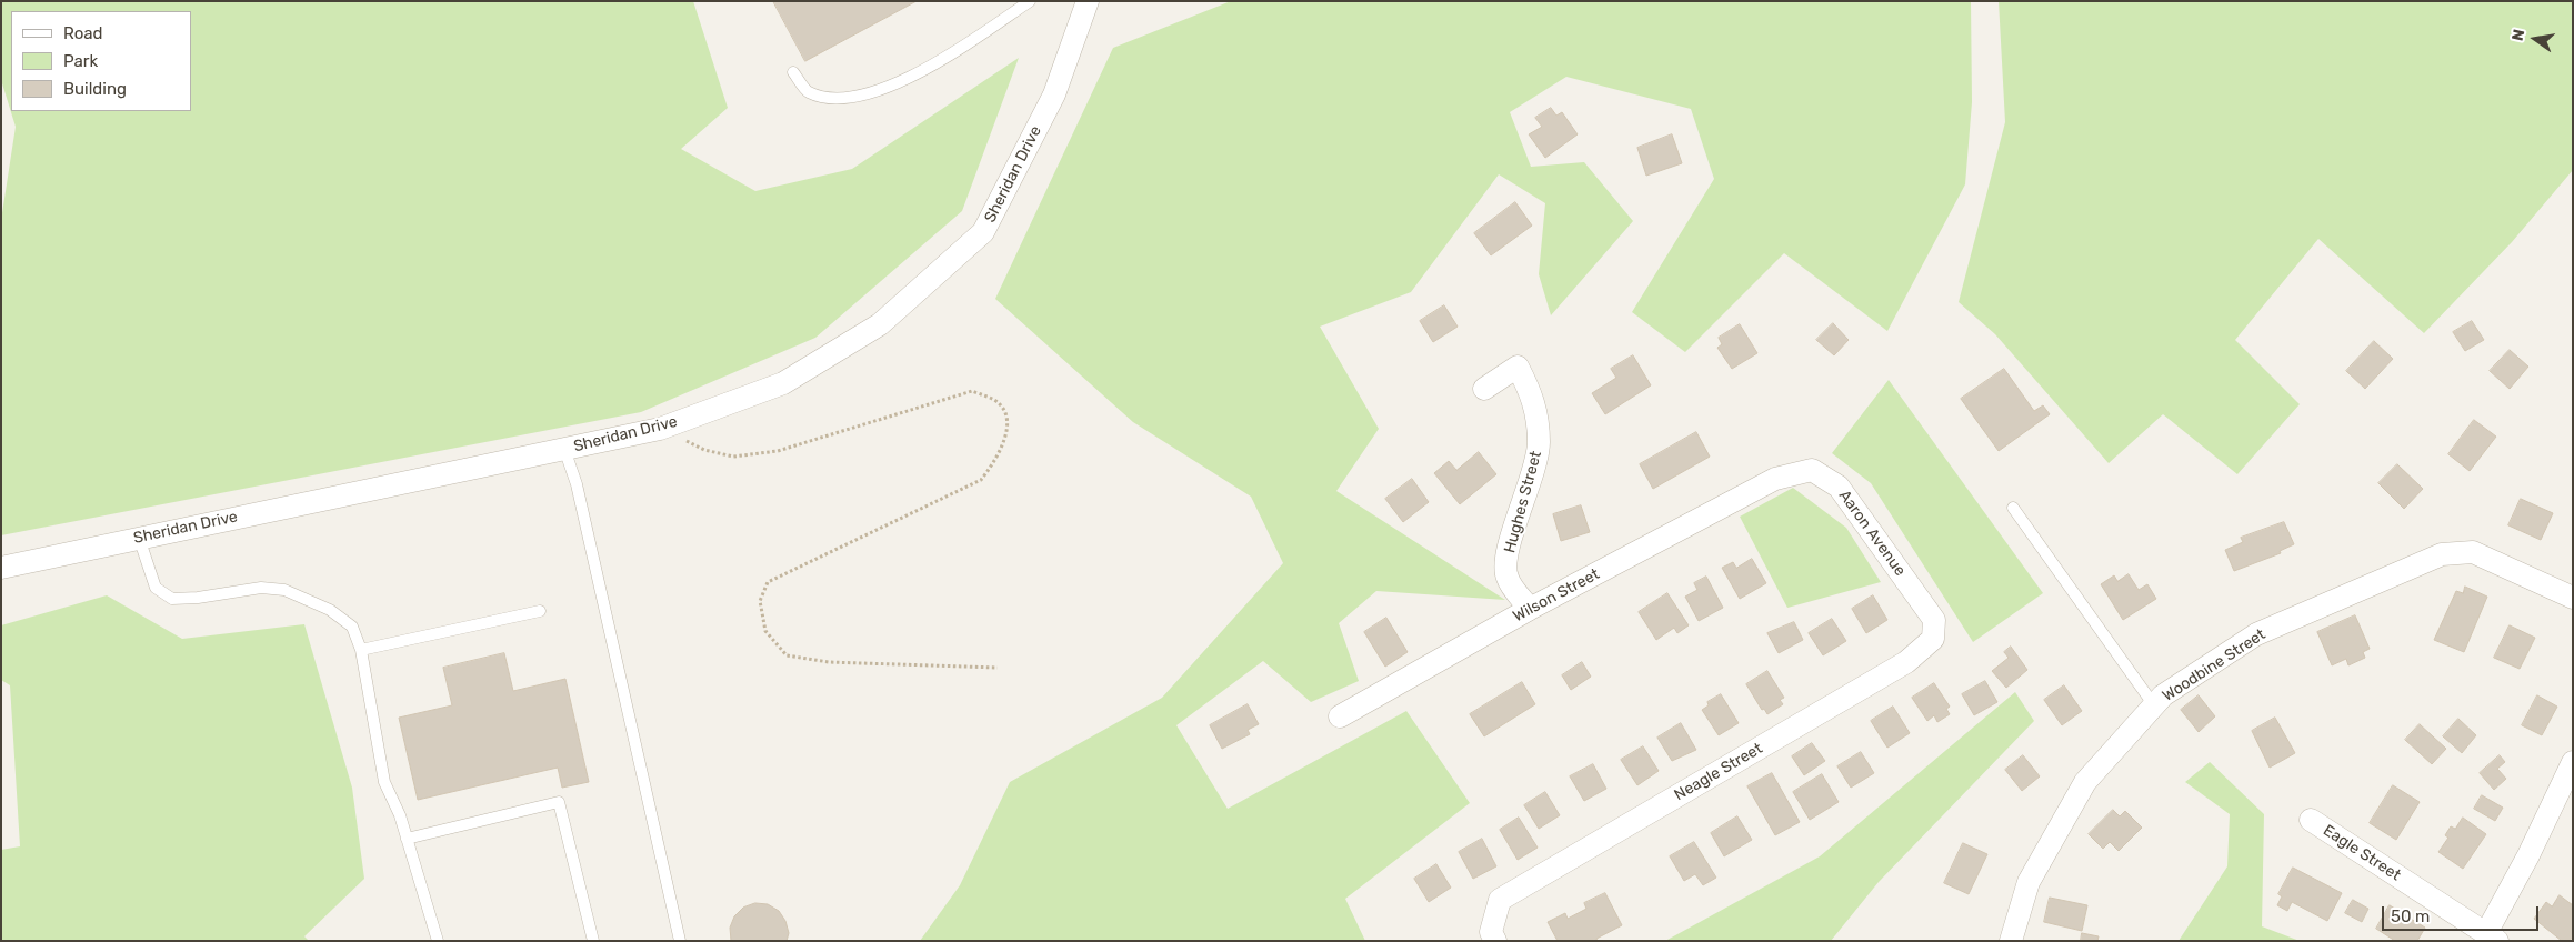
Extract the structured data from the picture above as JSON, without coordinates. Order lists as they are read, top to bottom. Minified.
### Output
{"streets":{"street":["Sheridan Drive","Hughes Street","Aaron Avenue","Wilson Street","Woodbine Street","Neagle Street","Eagle Street"]},"crossings":[["Hughes Street","Wilson Street"],["Aaron Avenue","Wilson Street"],["Aaron Avenue","Neagle Street"]],"legend":["Road","Park","Building"],"scale_bar":"50 m","north":"left"}
